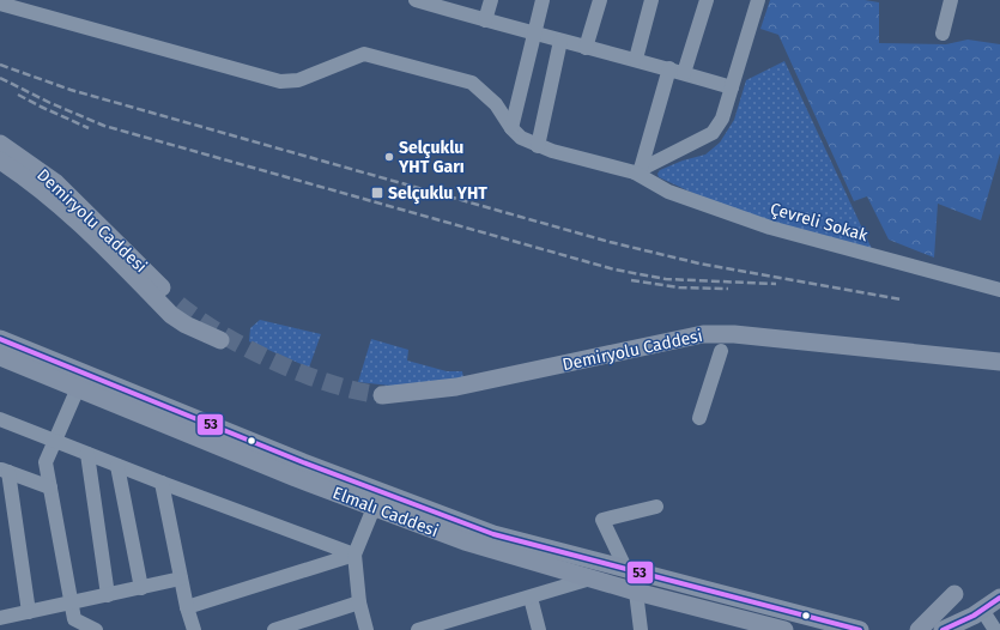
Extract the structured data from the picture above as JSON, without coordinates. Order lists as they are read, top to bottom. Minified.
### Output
{"streets":{"main road":["Demiryolu Caddesi","Elmalı Caddesi"],"street":["Çevreli Sokak"]},"places":{"other":["Selçuklu YHT Garı"],"transit":["Selçuklu YHT"]},"lines":["transit line 53"]}
